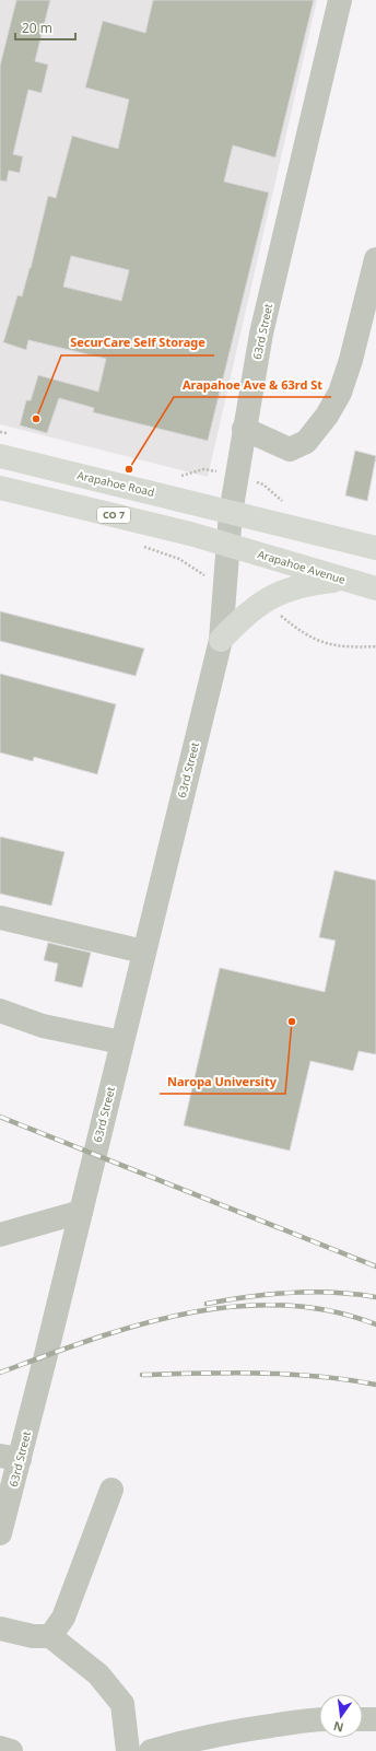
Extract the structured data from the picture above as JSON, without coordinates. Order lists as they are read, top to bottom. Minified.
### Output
{"streets":{"main road":["Arapahoe Road","CO 7","Arapahoe Avenue"],"street":["63rd Street"]},"crossings":[["63rd Street","Arapahoe Road"],["63rd Street","CO 7"],["63rd Street","Arapahoe Avenue"],["CO 7","Arapahoe Avenue"]],"places":["SecurCare Self Storage","Arapahoe Ave & 63rd St","Naropa University"],"scale_bar":"20 m","north":"bottom"}
